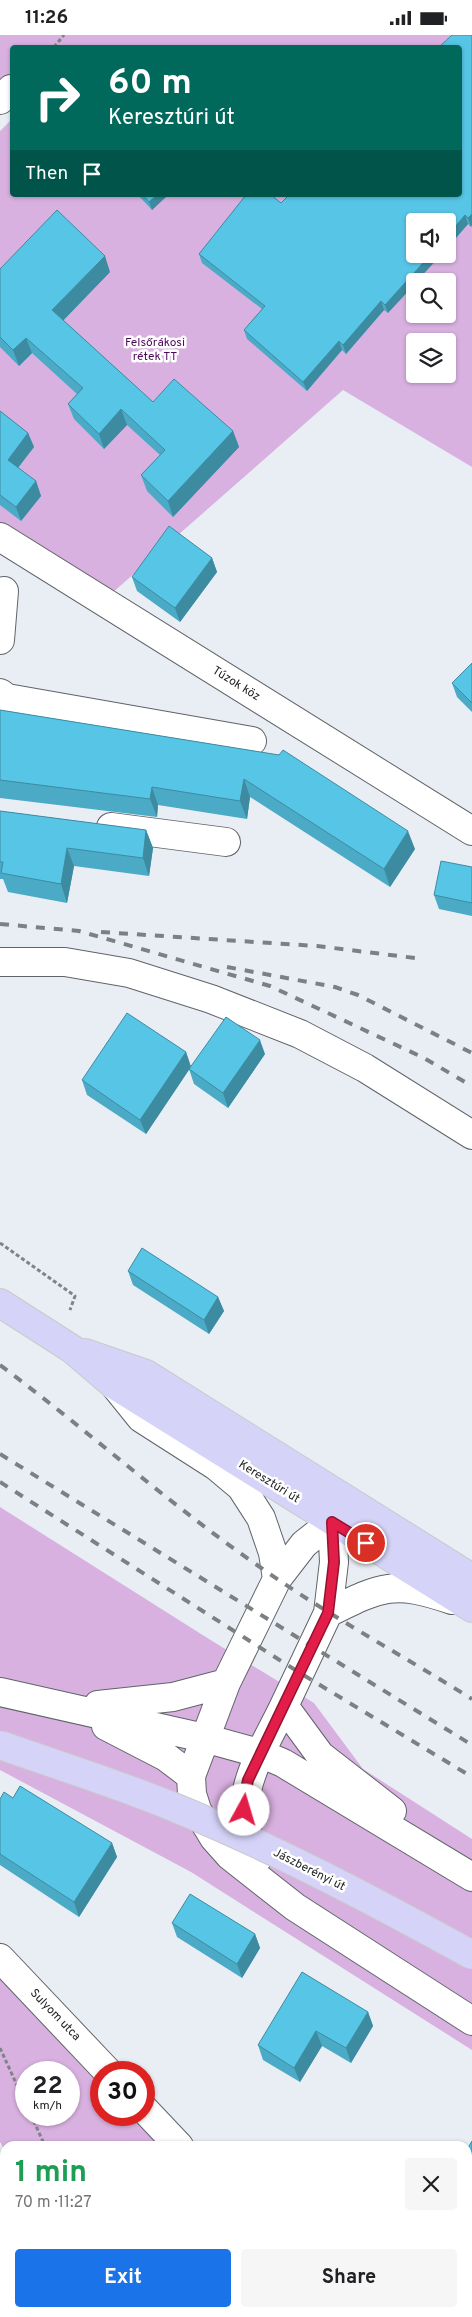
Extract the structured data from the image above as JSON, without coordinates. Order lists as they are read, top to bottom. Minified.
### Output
{"streets":{"main road":["Keresztúri út","Jászberényi út"],"street":["Túzok köz","Sulyom utca"]},"parks":["Felsőrákosi rétek TT"],"page":{"status":"11:26","turn":["60 m","Keresztúri út"],"then":"Then","speed":"22 km/h","limit":"30","heading":["1 min","70 m · 11:27"],"buttons":["Exit","Share"]}}
